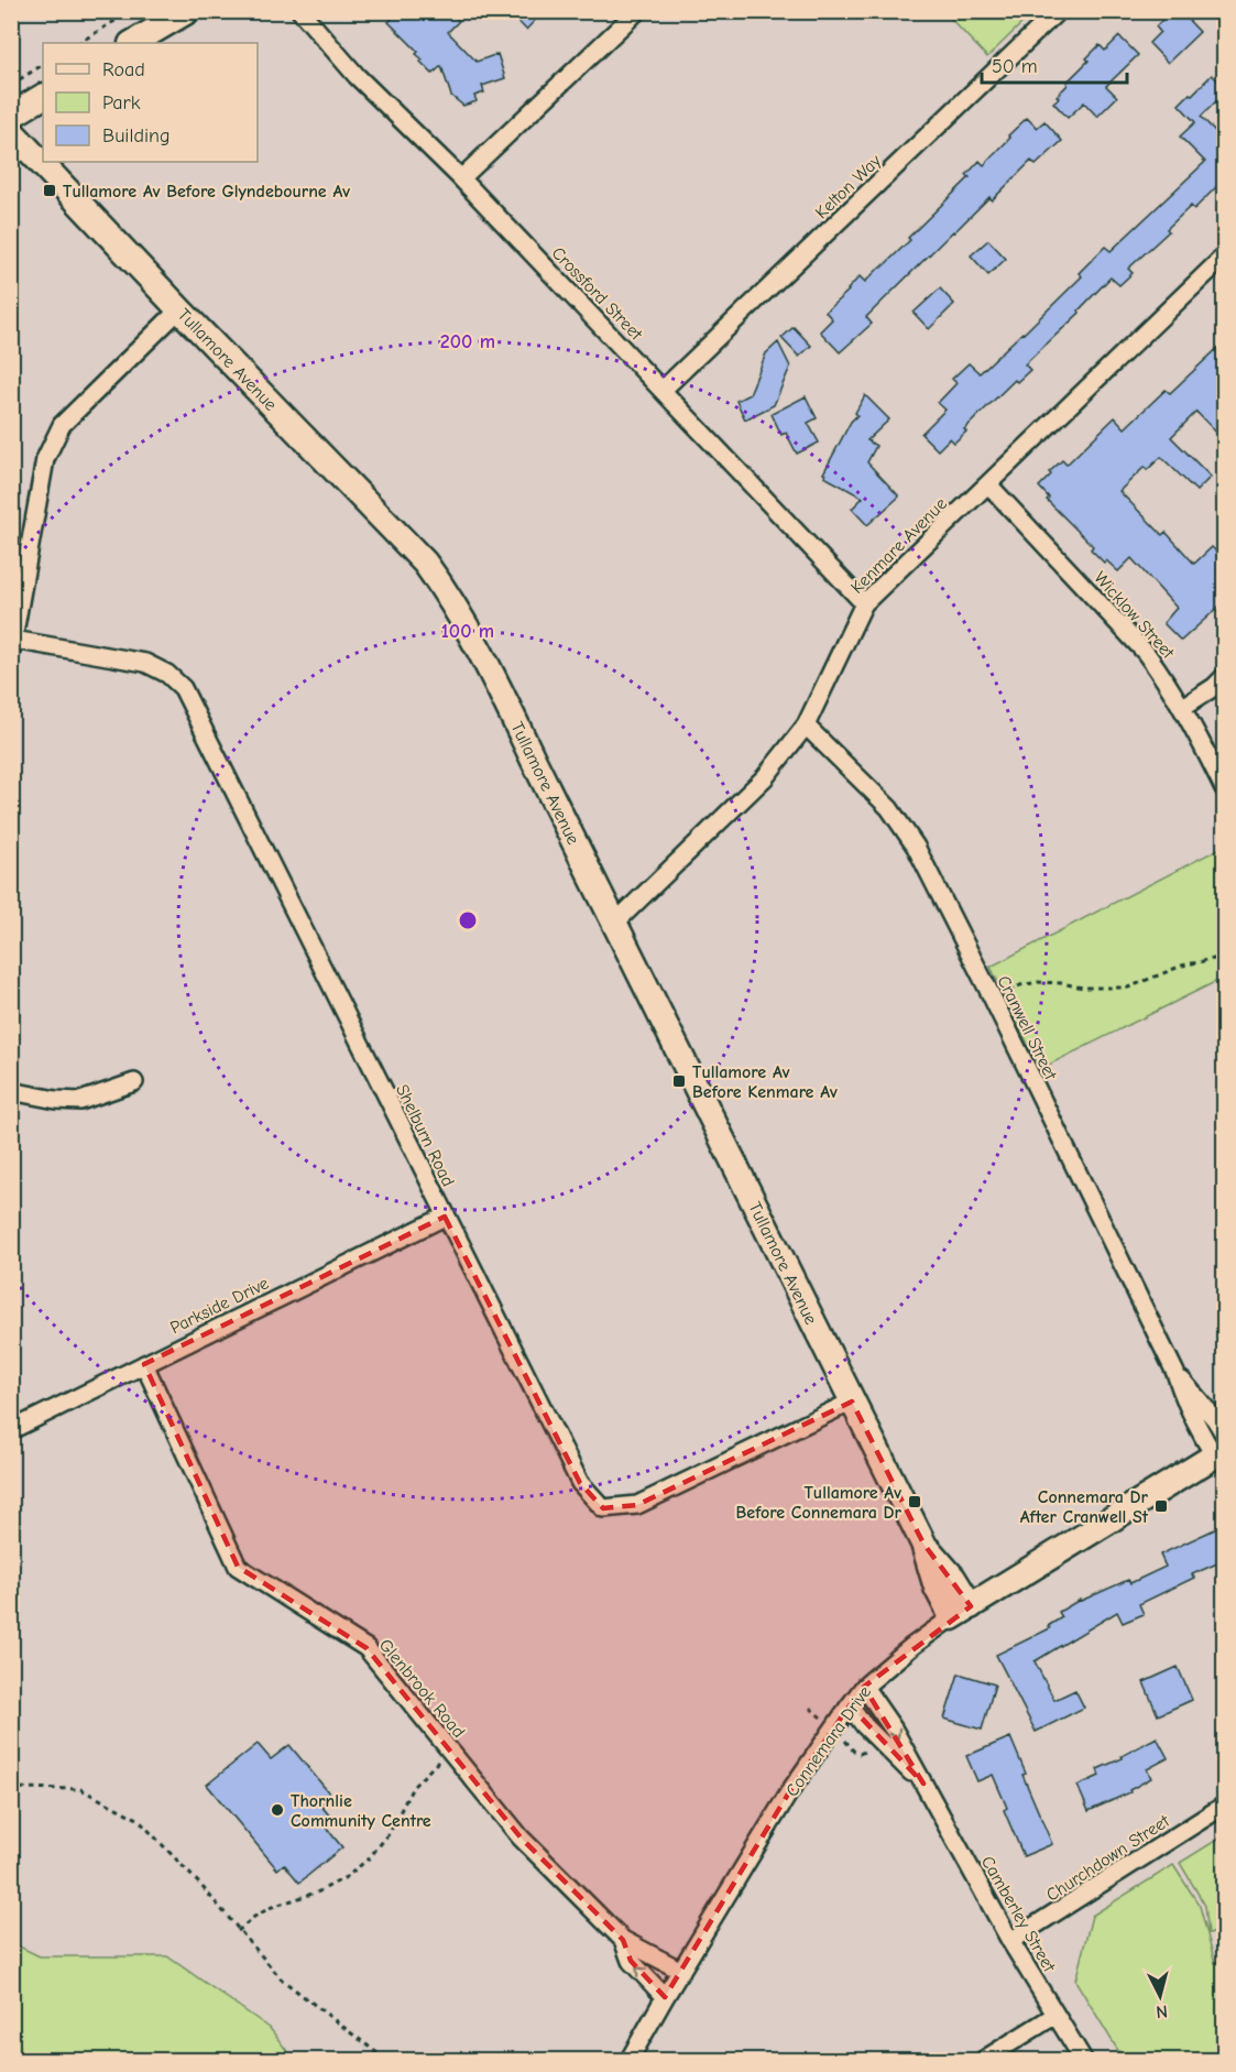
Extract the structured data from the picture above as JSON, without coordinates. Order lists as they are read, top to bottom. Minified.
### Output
{"streets":{"street":["Kelton Way","Crossford Street","Tullamore Avenue","Kenmare Avenue","Wicklow Street","Cranwell Street","Shelburn Road","Parkside Drive","Glenbrook Road","Connemara Drive","Churchdown Street","Camberley Street"]},"crossings":[["Kelton Way","Crossford Street"],["Crossford Street","Kenmare Avenue"],["Tullamore Avenue","Kenmare Avenue"],["Tullamore Avenue","Shelburn Road"],["Tullamore Avenue","Connemara Drive"],["Kenmare Avenue","Wicklow Street"],["Kenmare Avenue","Cranwell Street"],["Cranwell Street","Connemara Drive"],["Shelburn Road","Parkside Drive"],["Parkside Drive","Glenbrook Road"],["Glenbrook Road","Connemara Drive"],["Connemara Drive","Camberley Street"],["Churchdown Street","Camberley Street"]],"places":{"transit":["Tullamore Av Before Glyndebourne Av","Tullamore Av Before Kenmare Av","Tullamore Av Before Connemara Dr","Connemara Dr After Cranwell St"],"other":["Thornlie Community Centre"]},"legend":["Road","Park","Building"],"scale_bar":"50 m","north":"bottom","rings":["200 m","100 m"]}
